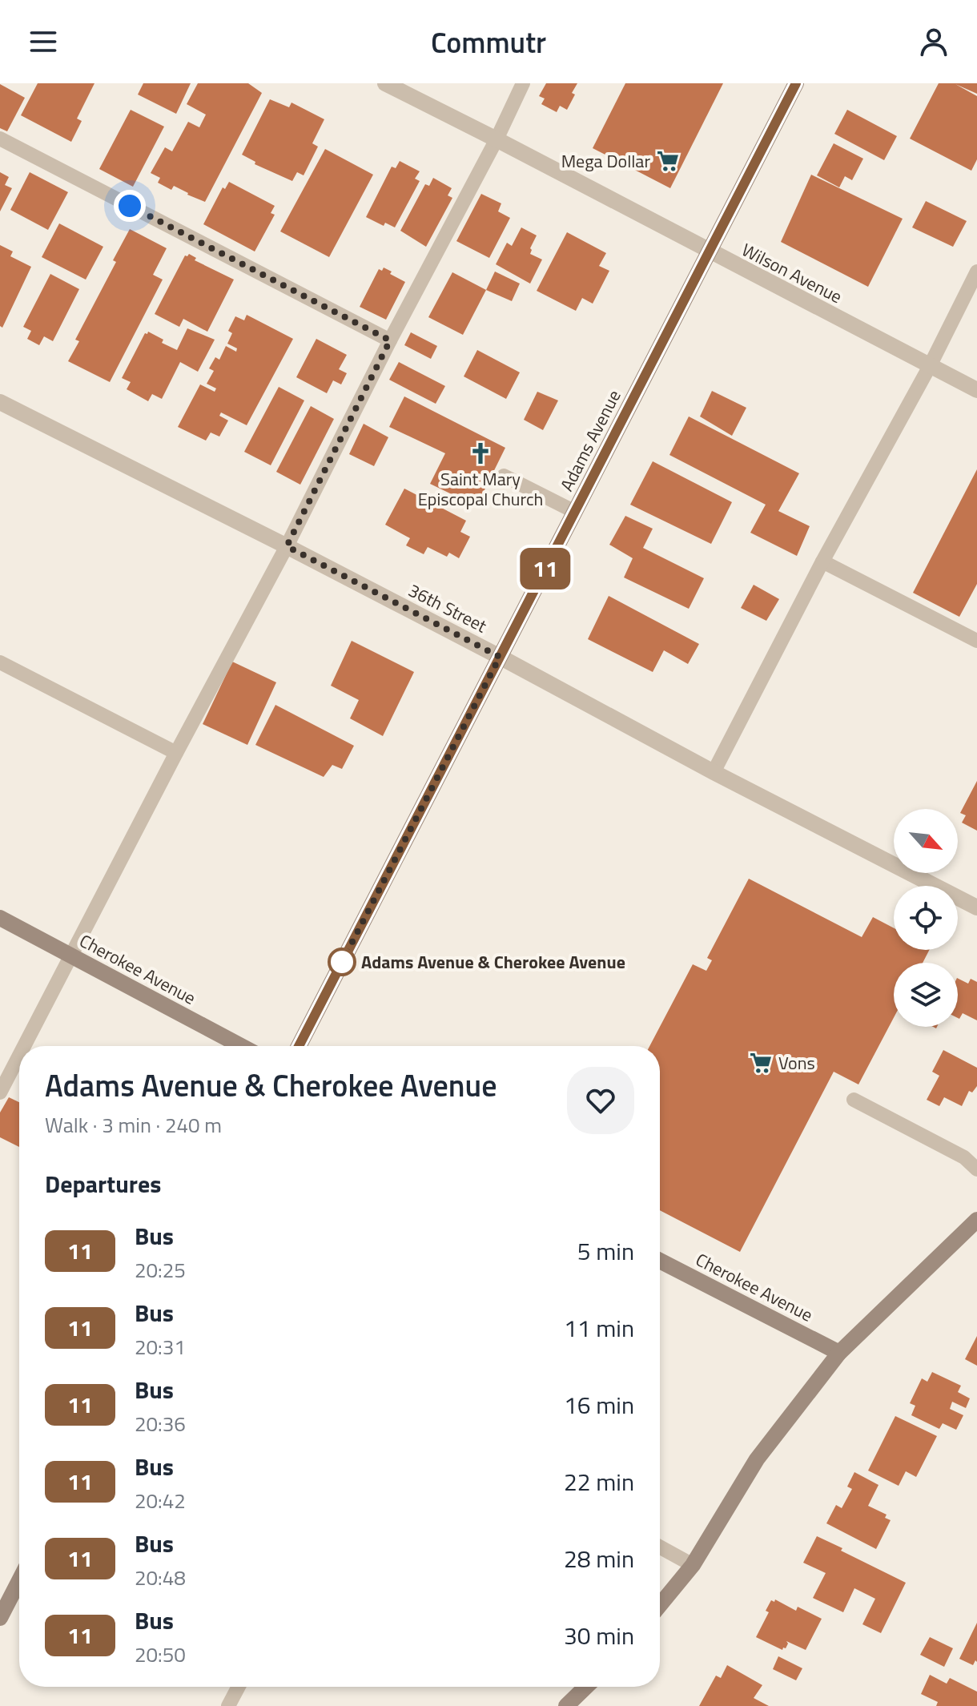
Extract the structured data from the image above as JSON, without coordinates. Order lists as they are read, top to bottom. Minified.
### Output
{"streets":{"main road":["Adams Avenue","Cherokee Avenue"],"street":["Wilson Avenue","36th Street"]},"crossings":[["Wilson Avenue","Adams Avenue"],["Adams Avenue","36th Street"]],"places":{"supermarket":["Mega Dollar","Vons"],"church":["Saint Mary Episcopal Church"],"other":["Adams Avenue & Cherokee Avenue"]},"lines":["bus line 11"],"north":"bottom right","page":{"header":"Commutr","on_map":"11","heading":[["Adams Avenue & Cherokee Avenue","Walk · 3 min · 240 m"],"Departures"],"list":[{"mark":"11","name":"Bus","note":"20:25","value":"5 min"},{"mark":"11","name":"Bus","note":"20:31","value":"11 min"},{"mark":"11","name":"Bus","note":"20:36","value":"16 min"},{"mark":"11","name":"Bus","note":"20:42","value":"22 min"},{"mark":"11","name":"Bus","note":"20:48","value":"28 min"},{"mark":"11","name":"Bus","note":"20:50","value":"30 min"}]}}
